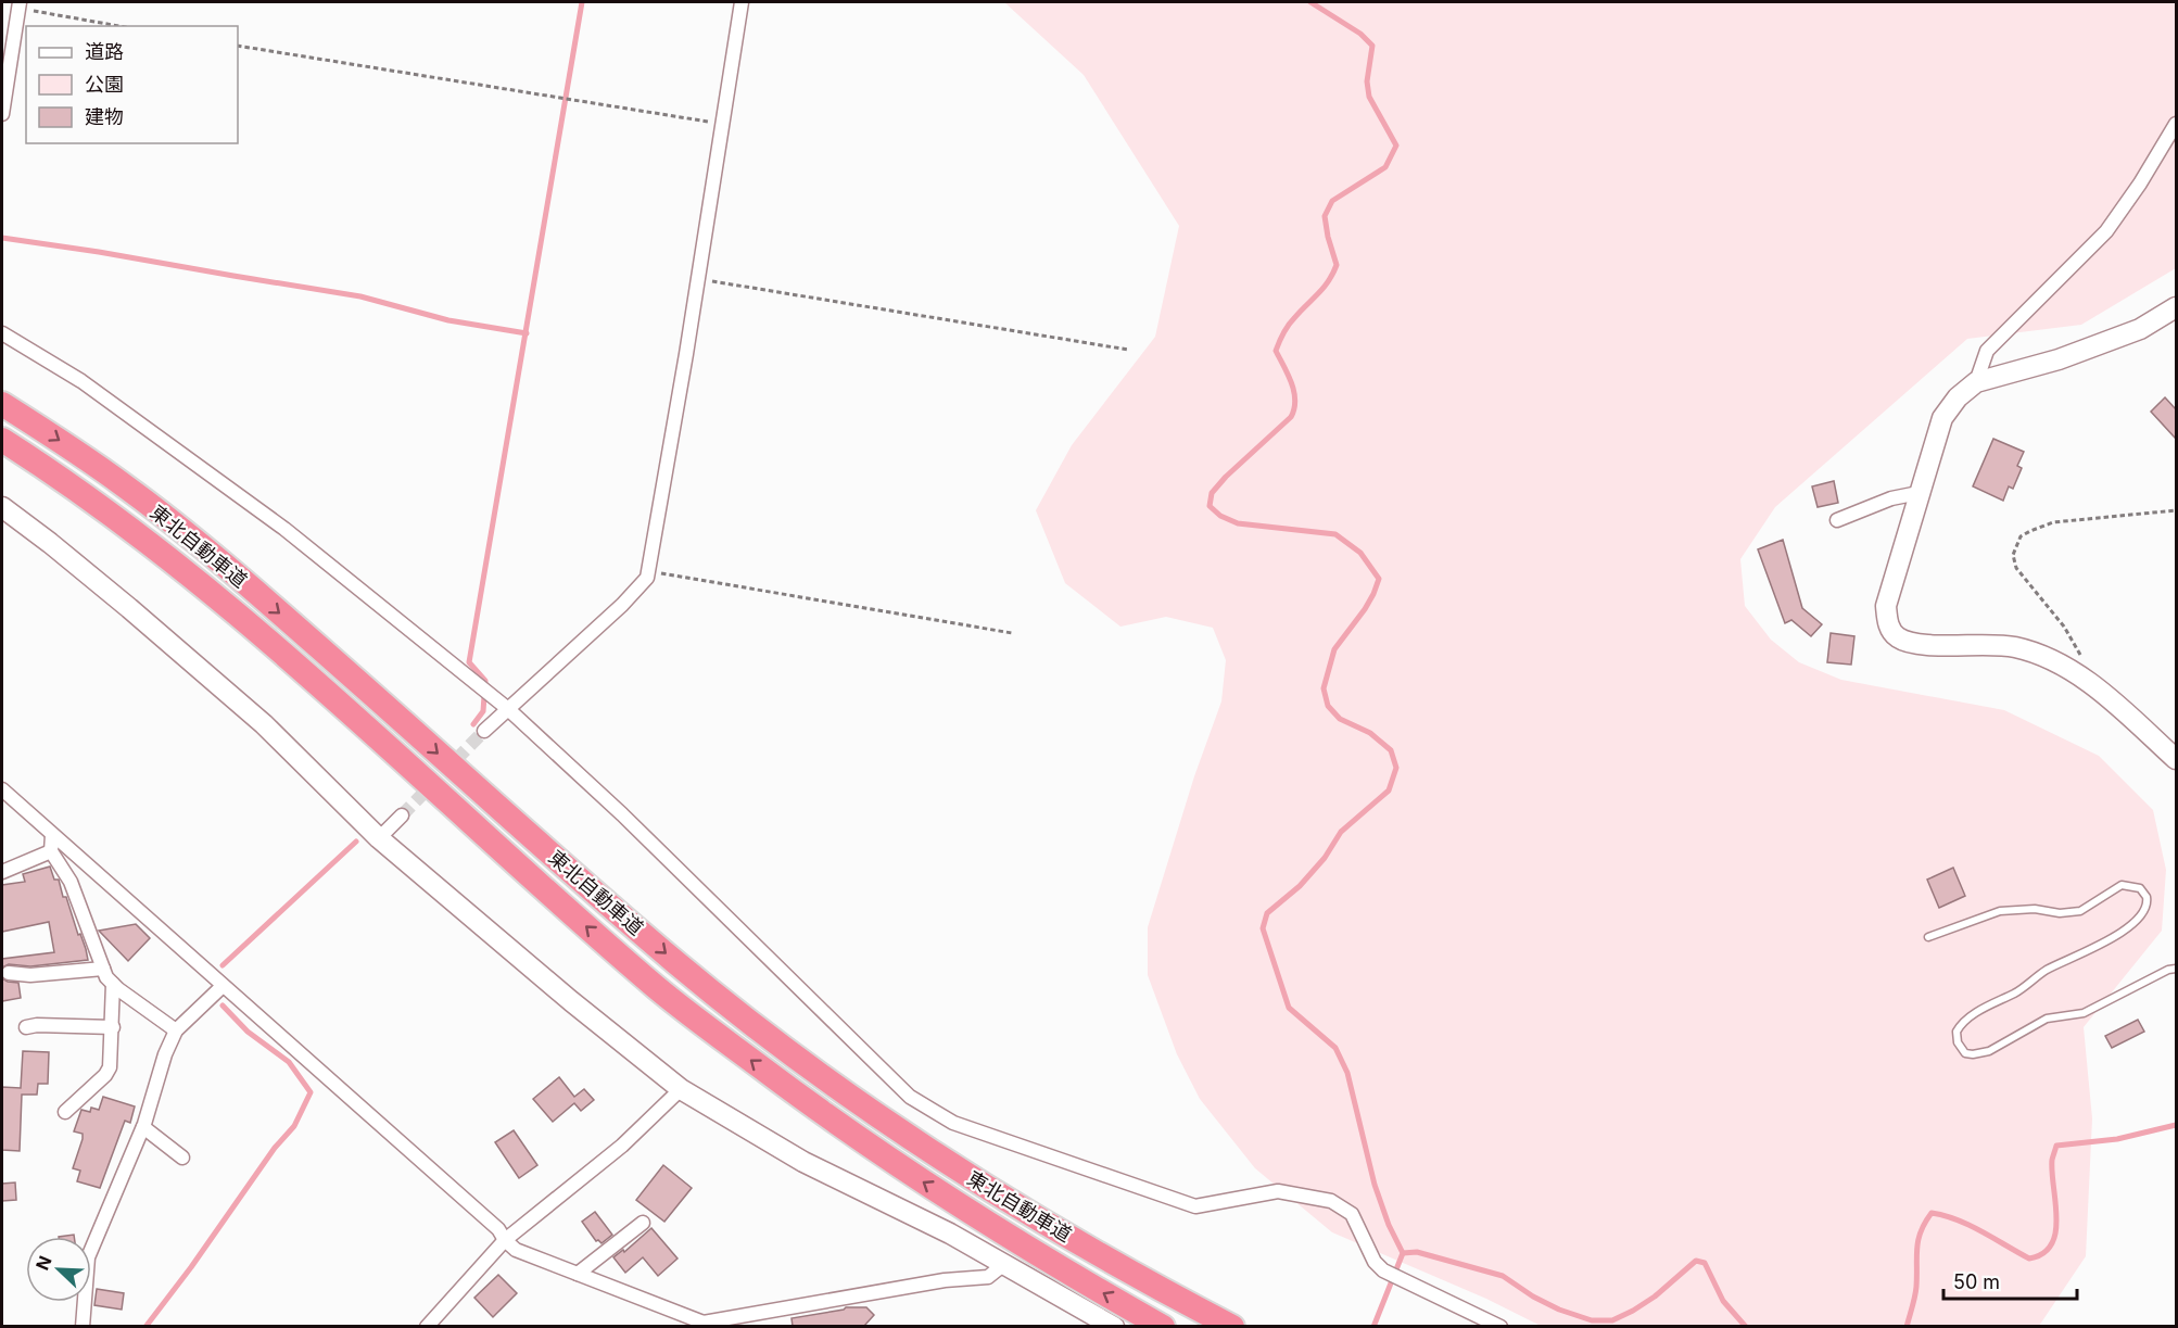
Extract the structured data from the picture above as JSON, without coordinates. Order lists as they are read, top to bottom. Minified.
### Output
{"streets":{"highway":["東北自動車道"]},"legend":["道路","公園","建物"],"scale_bar":"50 m","north":"top left"}
